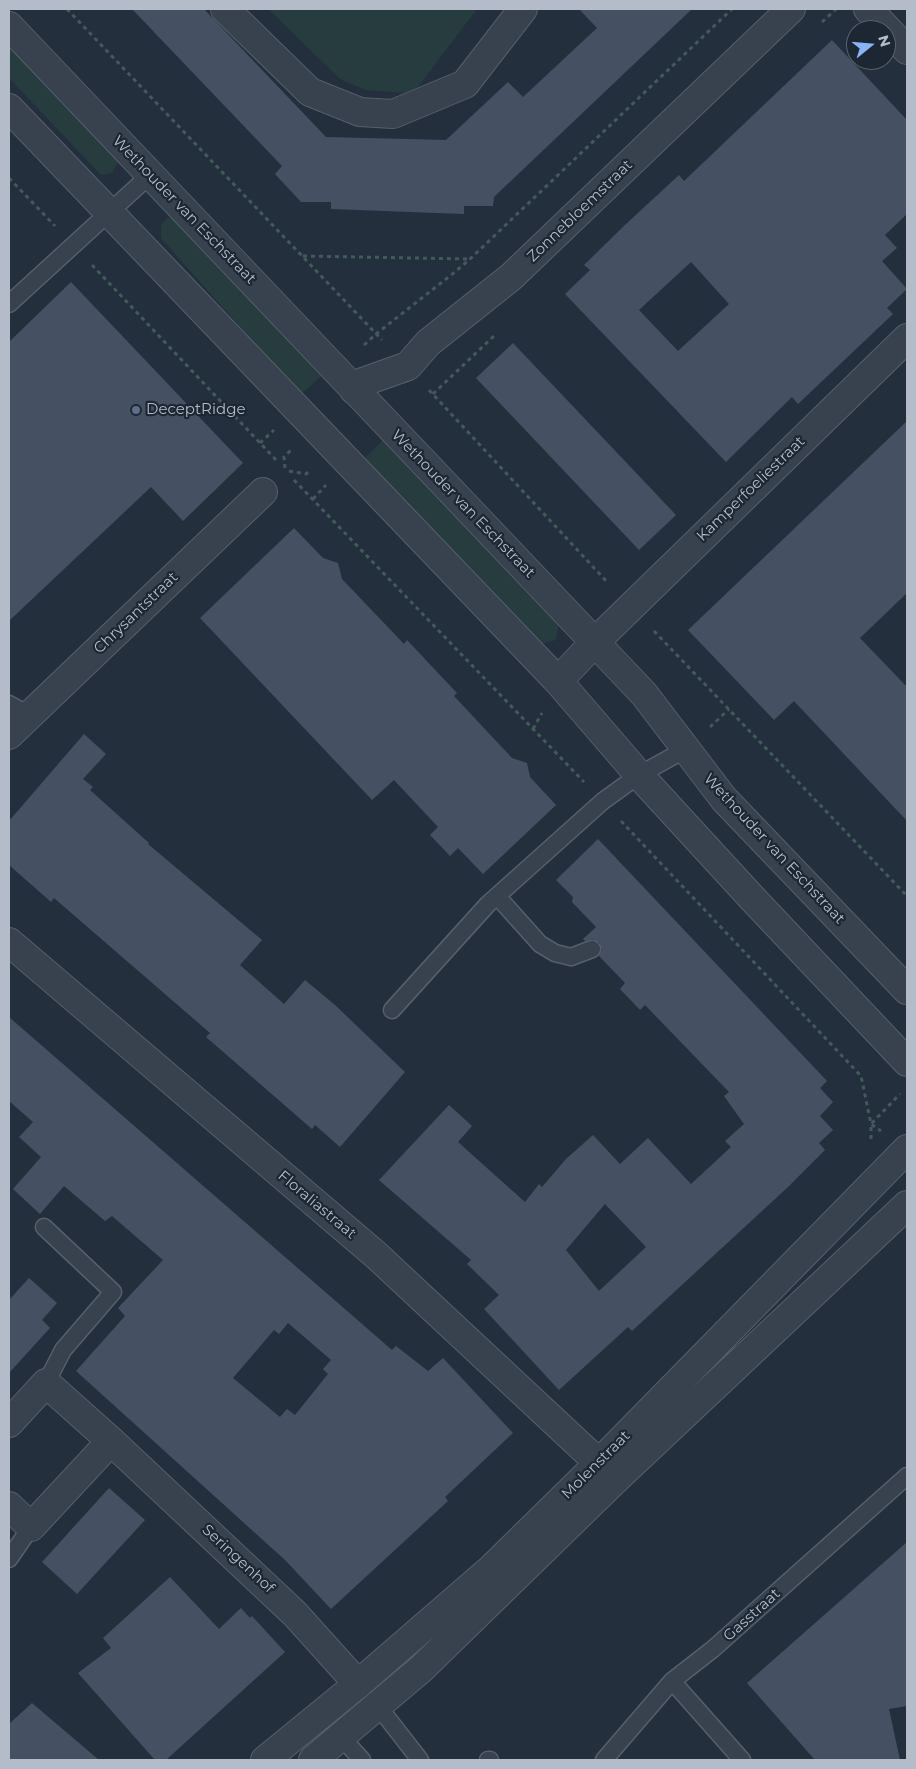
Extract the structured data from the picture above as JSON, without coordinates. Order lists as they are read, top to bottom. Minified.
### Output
{"streets":{"street":["Wethouder van Eschstraat","Zonnebloemstraat","Kamperfoeliestraat","Chrysantstraat","Floraliastraat","Molenstraat","Seringenhof"],"lane":["Gasstraat"]},"crossings":[["Wethouder van Eschstraat","Zonnebloemstraat"],["Wethouder van Eschstraat","Kamperfoeliestraat"],["Floraliastraat","Molenstraat"],["Molenstraat","Seringenhof"]],"places":["DeceptRidge"],"north":"right"}
